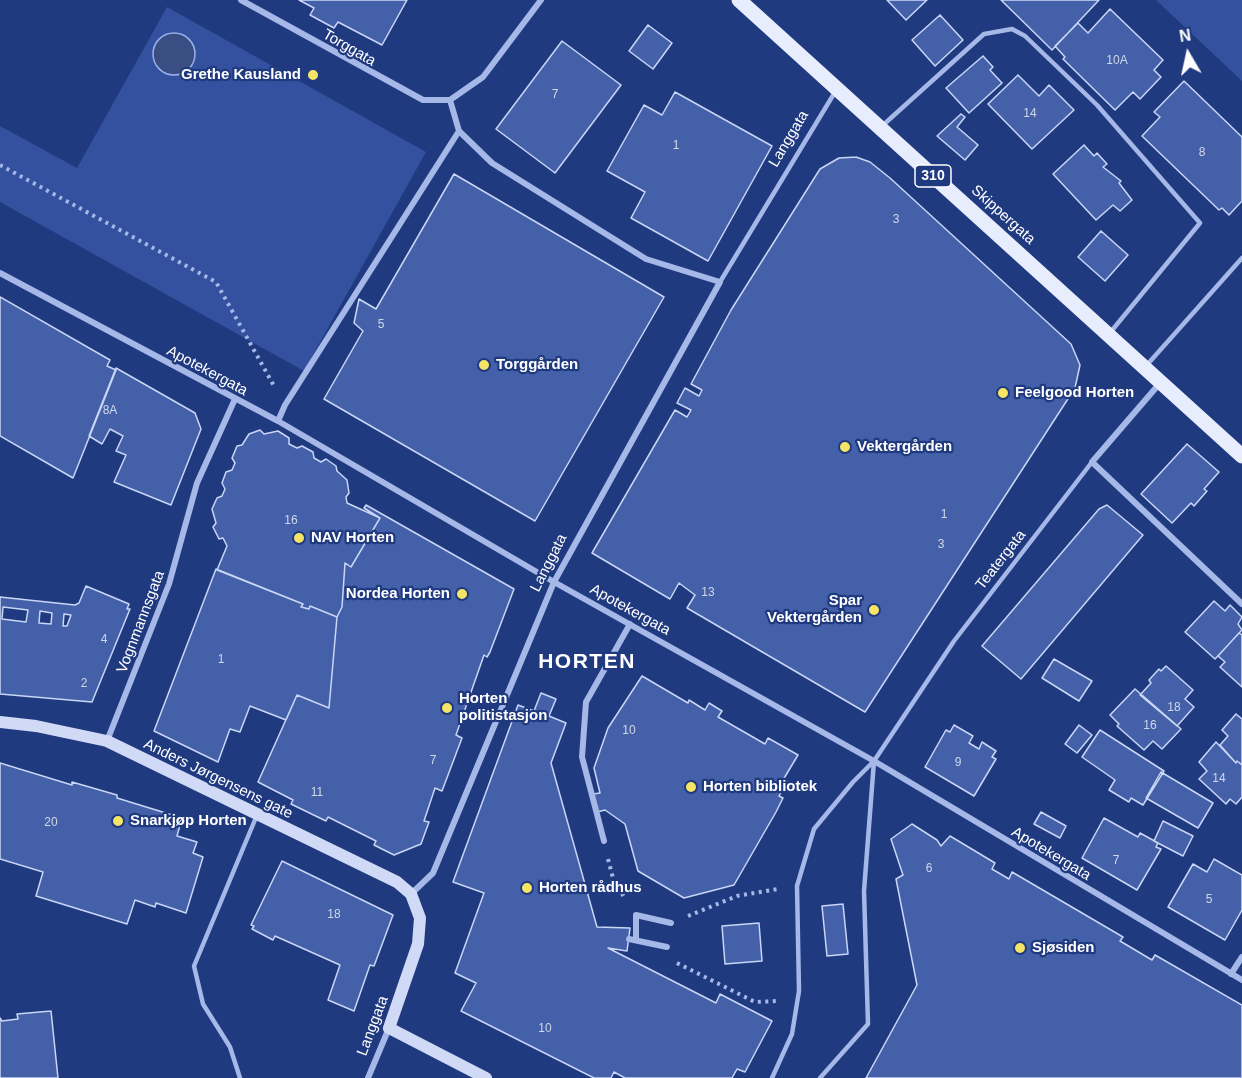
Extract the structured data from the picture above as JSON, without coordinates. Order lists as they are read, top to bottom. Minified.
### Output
{"streets":{"main road":["310","Skippergata"],"street":["Torggata","Langgata","Apotekergata","Teatergata","Vognmannsgata","Anders Jørgensens gate"]},"crossings":[["Langgata","Skippergata"],["Langgata","Apotekergata"],["Langgata","Anders Jørgensens gate"],["Skippergata","Teatergata"],["Apotekergata","Teatergata"],["Apotekergata","Vognmannsgata"],["Vognmannsgata","Anders Jørgensens gate"]],"districts":["HORTEN"],"places":["Grethe Kausland","Torggården","Feelgood Horten","Vektergården","NAV Horten","Nordea Horten","Spar Vektergården","Horten politistasjon","Horten bibliotek","Snarkjøp Horten","Horten rådhus","Sjøsiden"],"house_numbers":["10A","7","14","1","8","3","5","8A","1","16","3","13","4","1","2","18","16","10","7","9","14","11","20","7","6","5","18","10"],"north":"top"}
